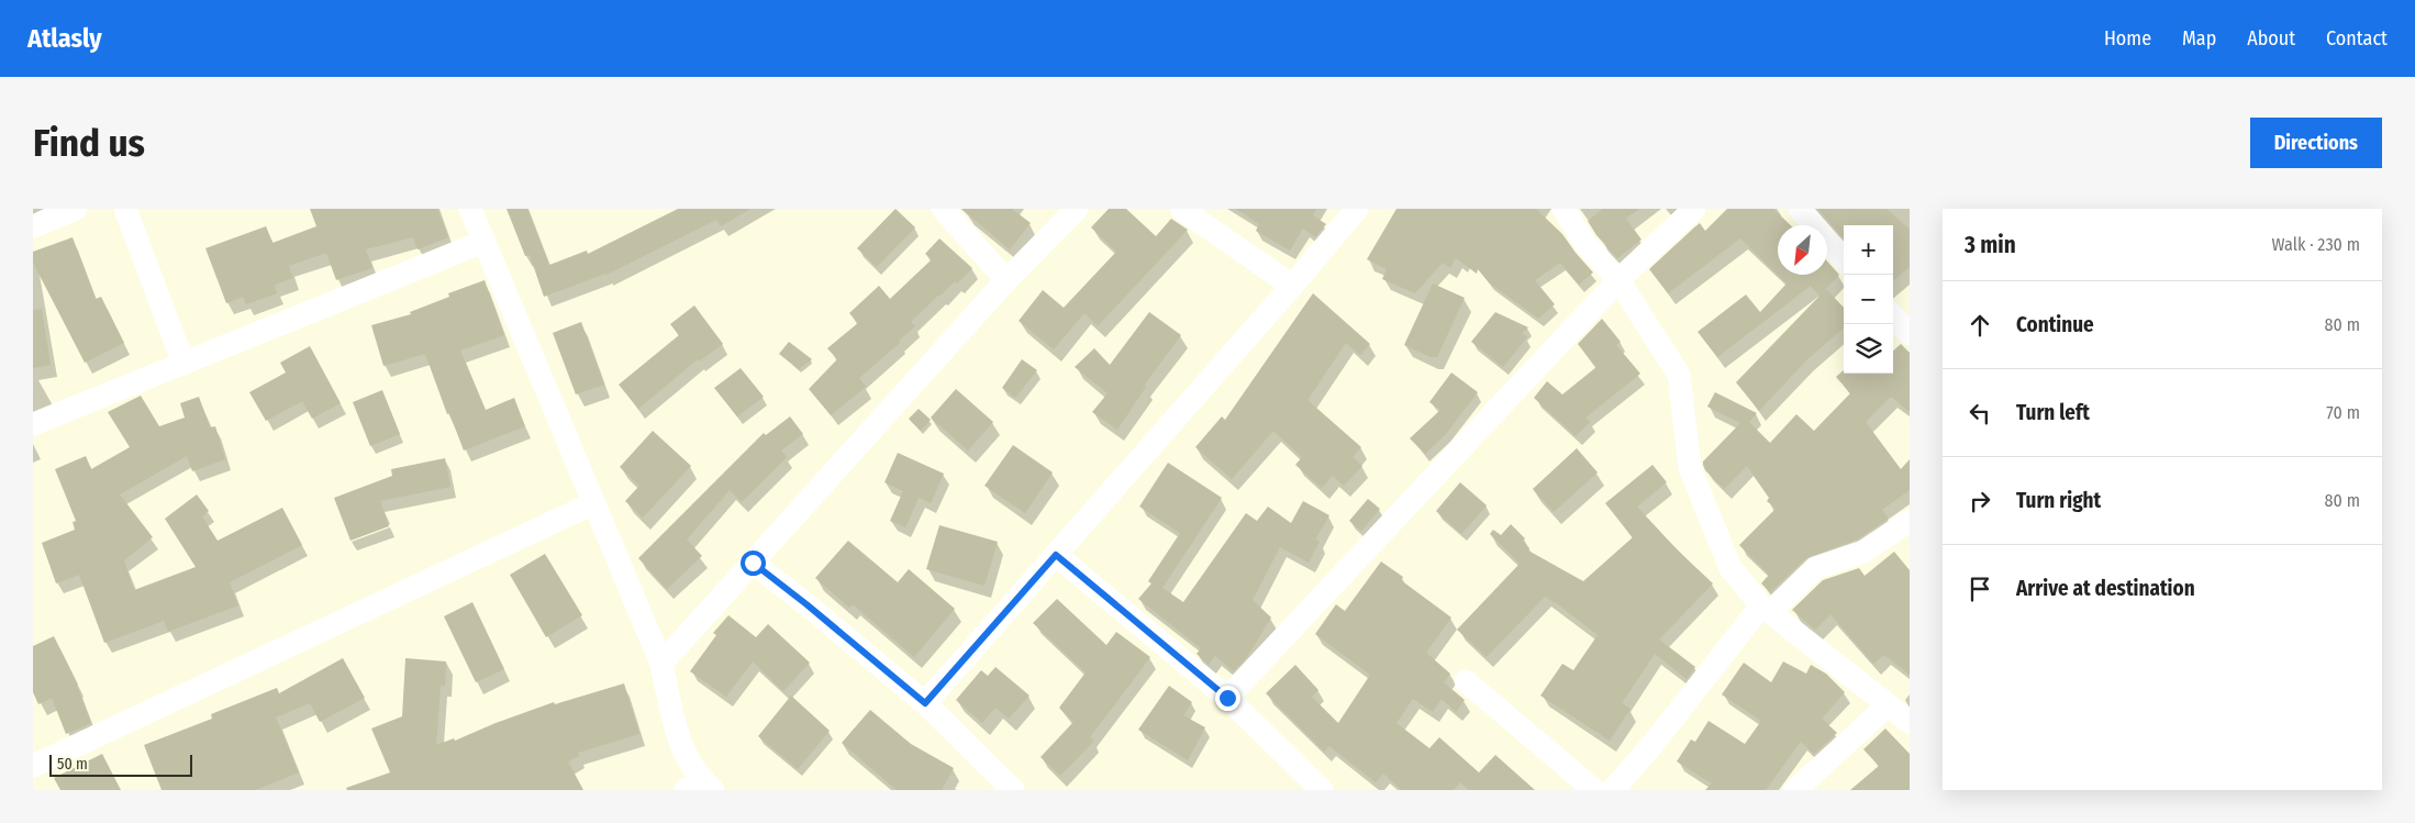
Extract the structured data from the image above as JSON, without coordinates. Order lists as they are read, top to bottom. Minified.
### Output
{"scale_bar":"50 m","north":"bottom left","page":{"header":"Atlasly","nav":["Home","Map","About","Contact"],"buttons":"Directions","title":"Find us","heading":["3 min","Walk · 230 m"],"map_buttons":["+","−"],"list":[["Continue","80 m"],["Turn left","70 m"],["Turn right","80 m"],"Arrive at destination"],"scale":"50 m"}}
